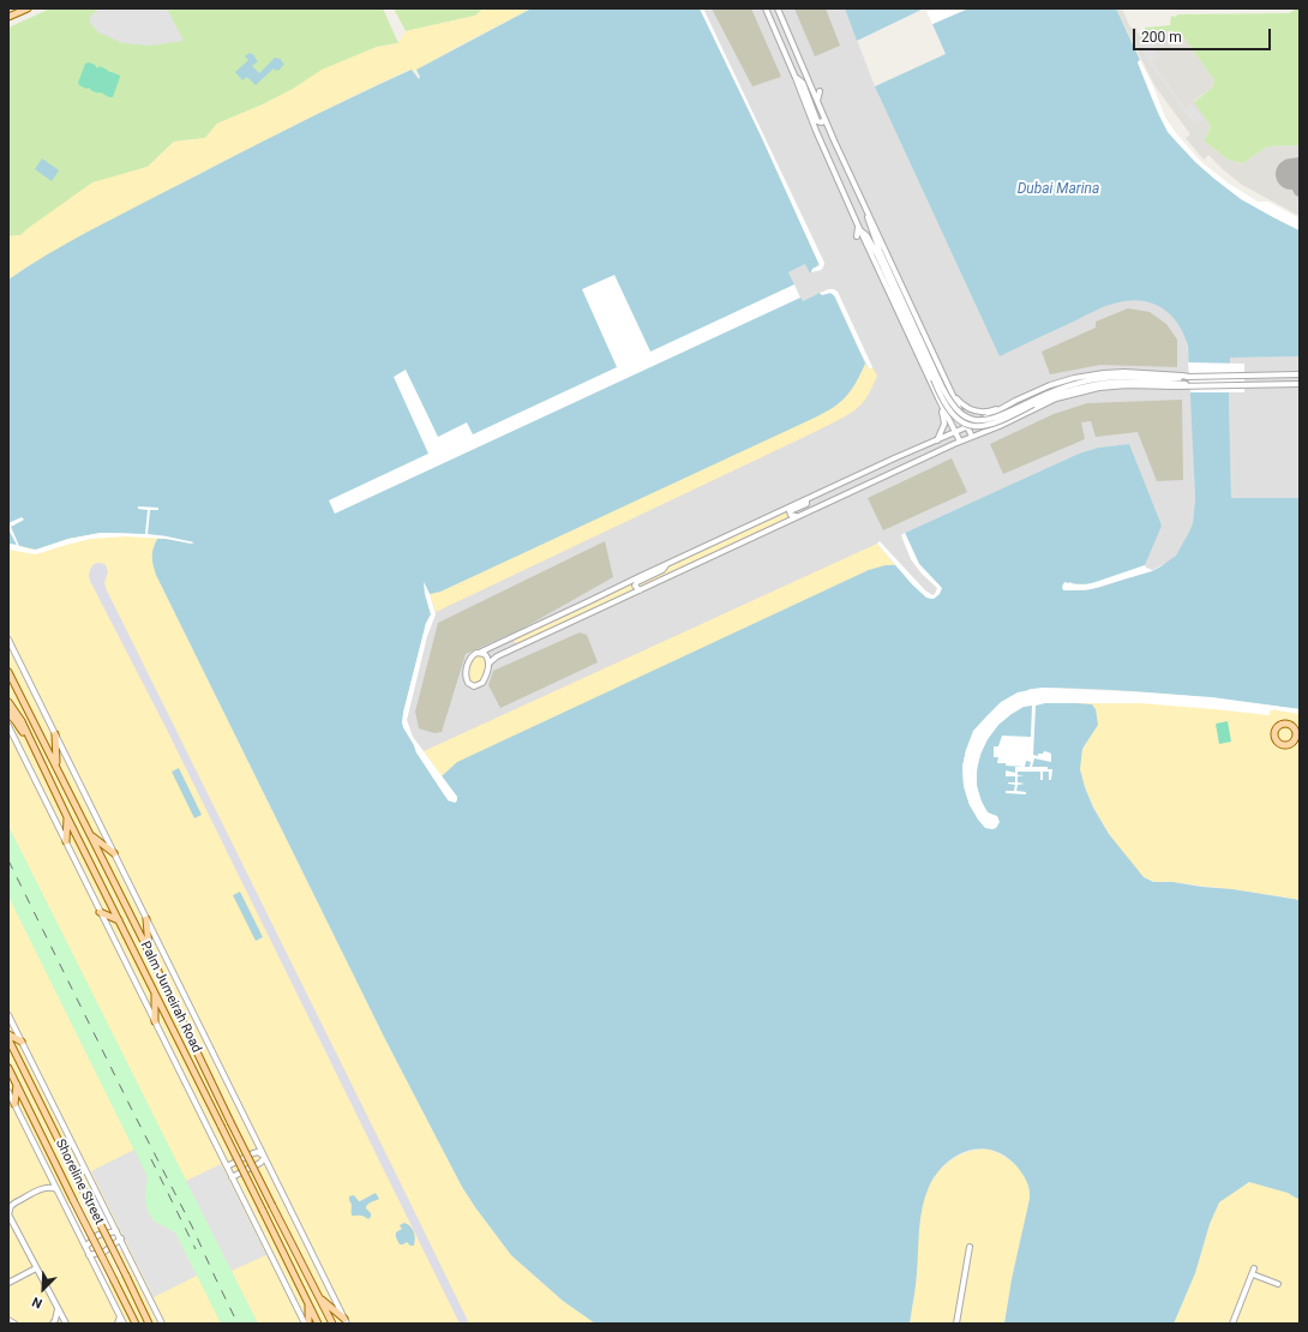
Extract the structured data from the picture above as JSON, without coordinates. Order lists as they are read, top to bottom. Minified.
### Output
{"streets":{"main road":["Palm Jumeirah Road","Shoreline Street"]},"water":["Dubai Marina"],"scale_bar":"200 m","north":"bottom left"}
